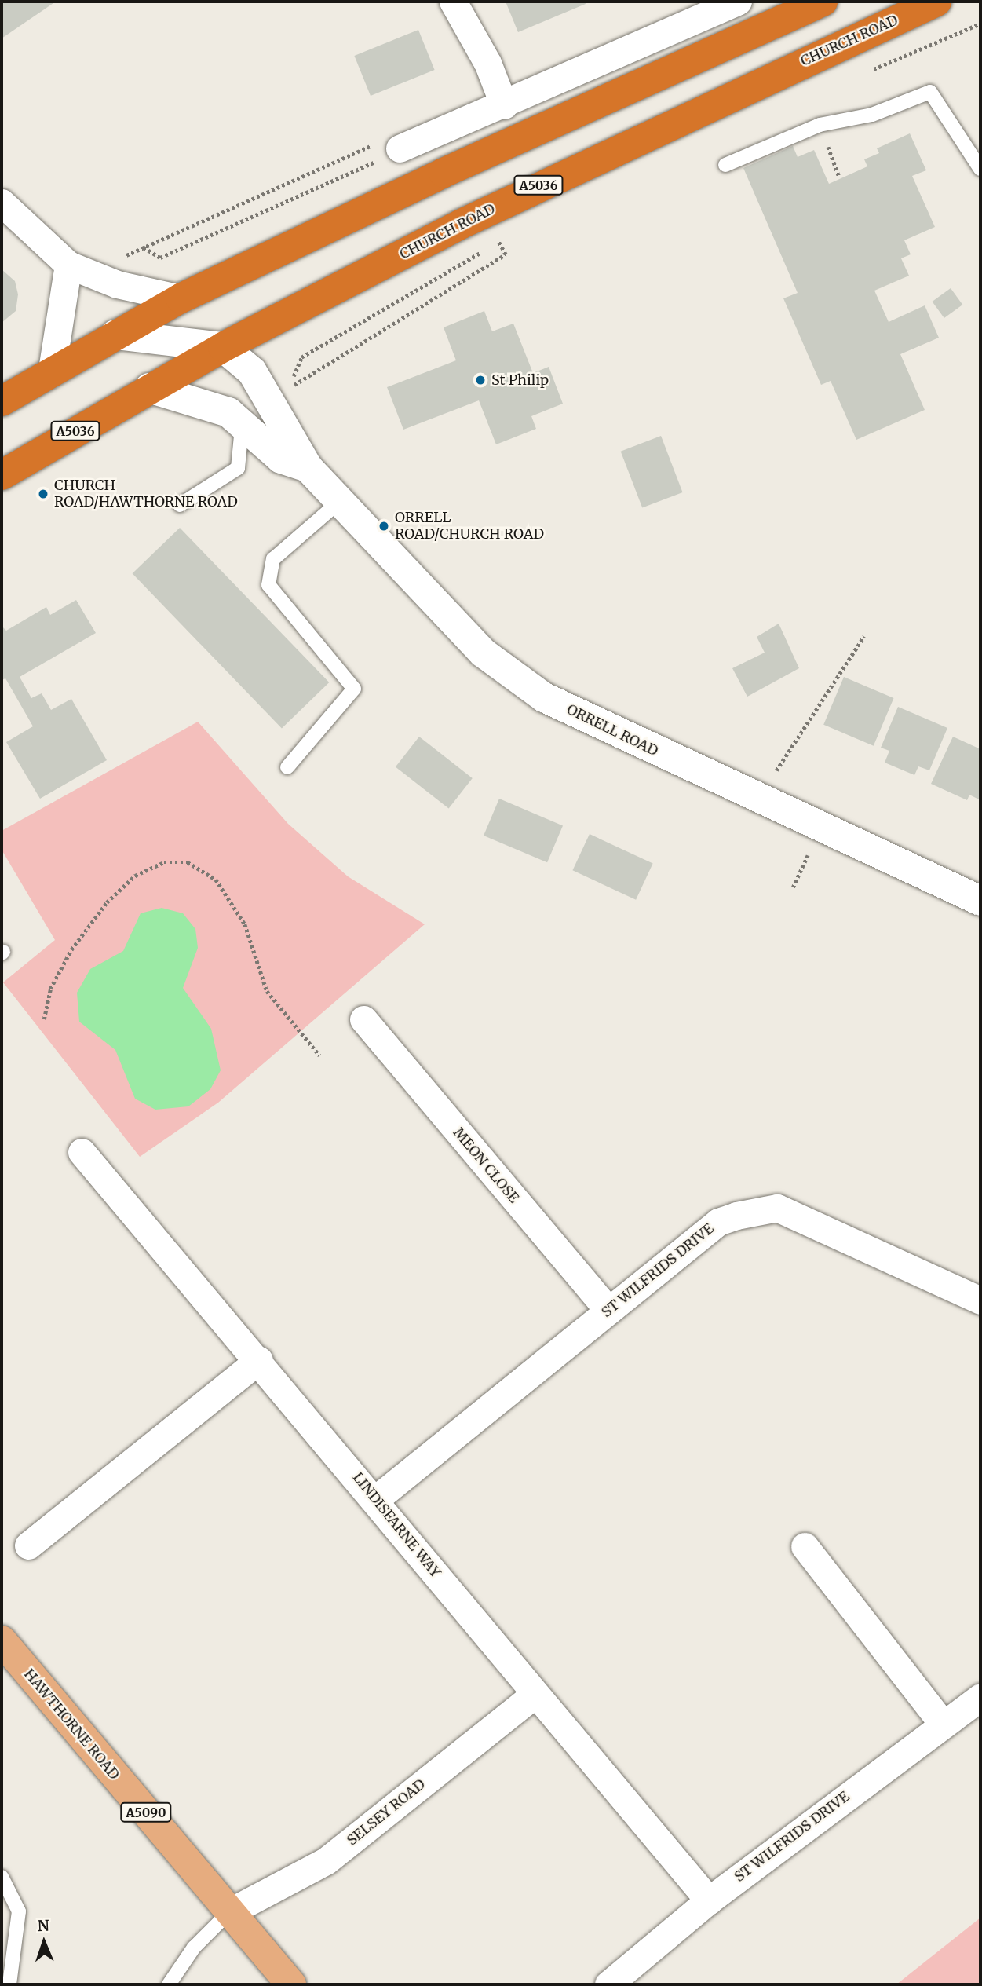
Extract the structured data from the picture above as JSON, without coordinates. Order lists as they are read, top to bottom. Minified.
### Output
{"streets":{"highway":["CHURCH ROAD","A5036"],"main road":["HAWTHORNE ROAD","A5090"],"street":["ORRELL ROAD","MEON CLOSE","ST WILFRIDS DRIVE","LINDISFARNE WAY","SELSEY ROAD"]},"crossings":[["CHURCH ROAD","ORRELL ROAD"],["MEON CLOSE","ST WILFRIDS DRIVE"],["ST WILFRIDS DRIVE","LINDISFARNE WAY"],["LINDISFARNE WAY","SELSEY ROAD"],["HAWTHORNE ROAD","SELSEY ROAD"]],"places":["St Philip","CHURCH ROAD/HAWTHORNE ROAD","ORRELL ROAD/CHURCH ROAD"],"north":"top"}
